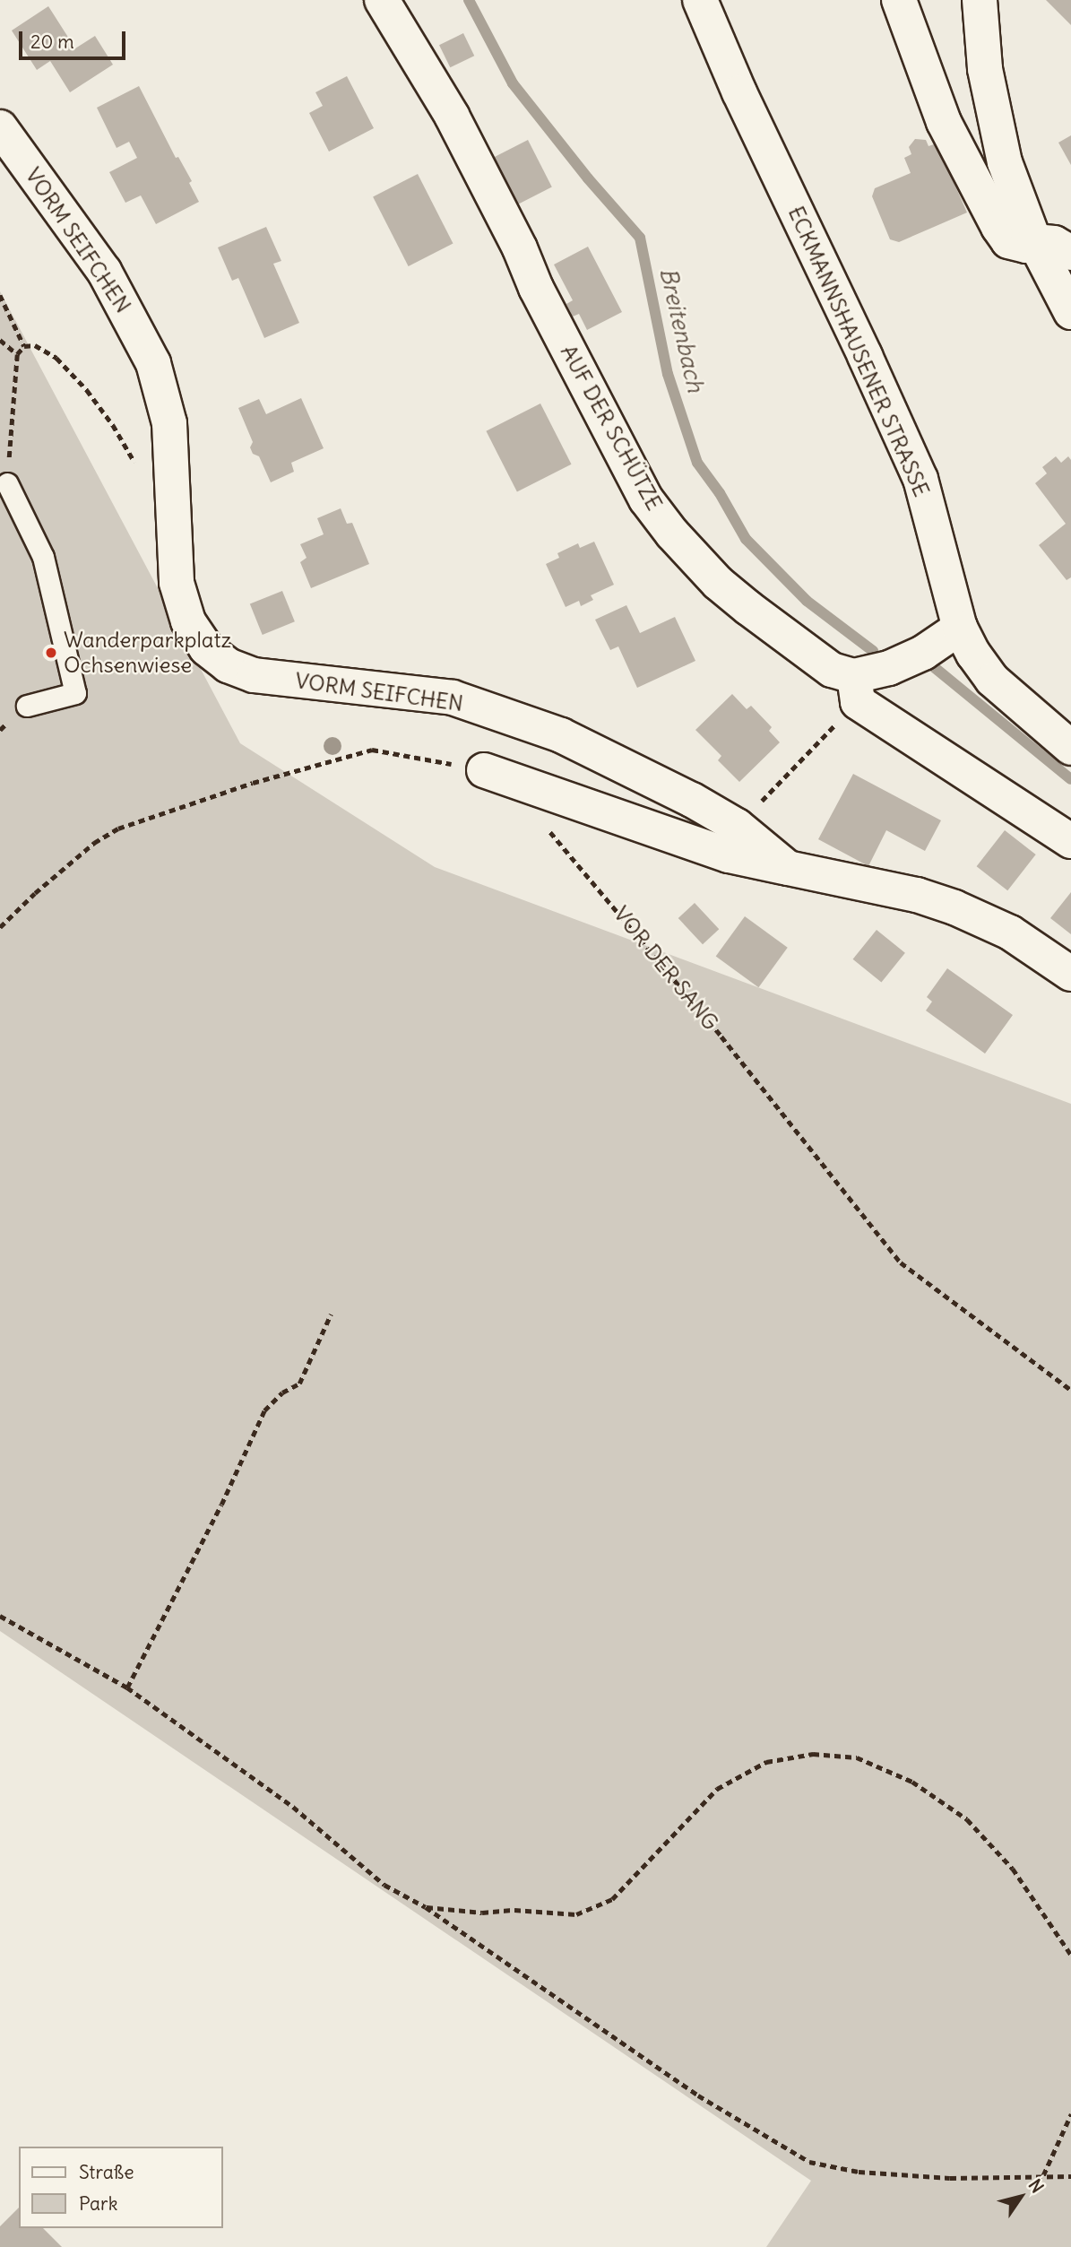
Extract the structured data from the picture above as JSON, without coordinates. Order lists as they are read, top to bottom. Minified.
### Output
{"streets":{"street":["VORM SEIFCHEN","ECKMANNSHAUSENER STRASSE","AUF DER SCHÜTZE"],"path":["VOR DER SANG"]},"water":["Breitenbach"],"places":["Wanderparkplatz Ochsenwiese"],"legend":["Straße","Park"],"scale_bar":"20 m","north":"top right"}
